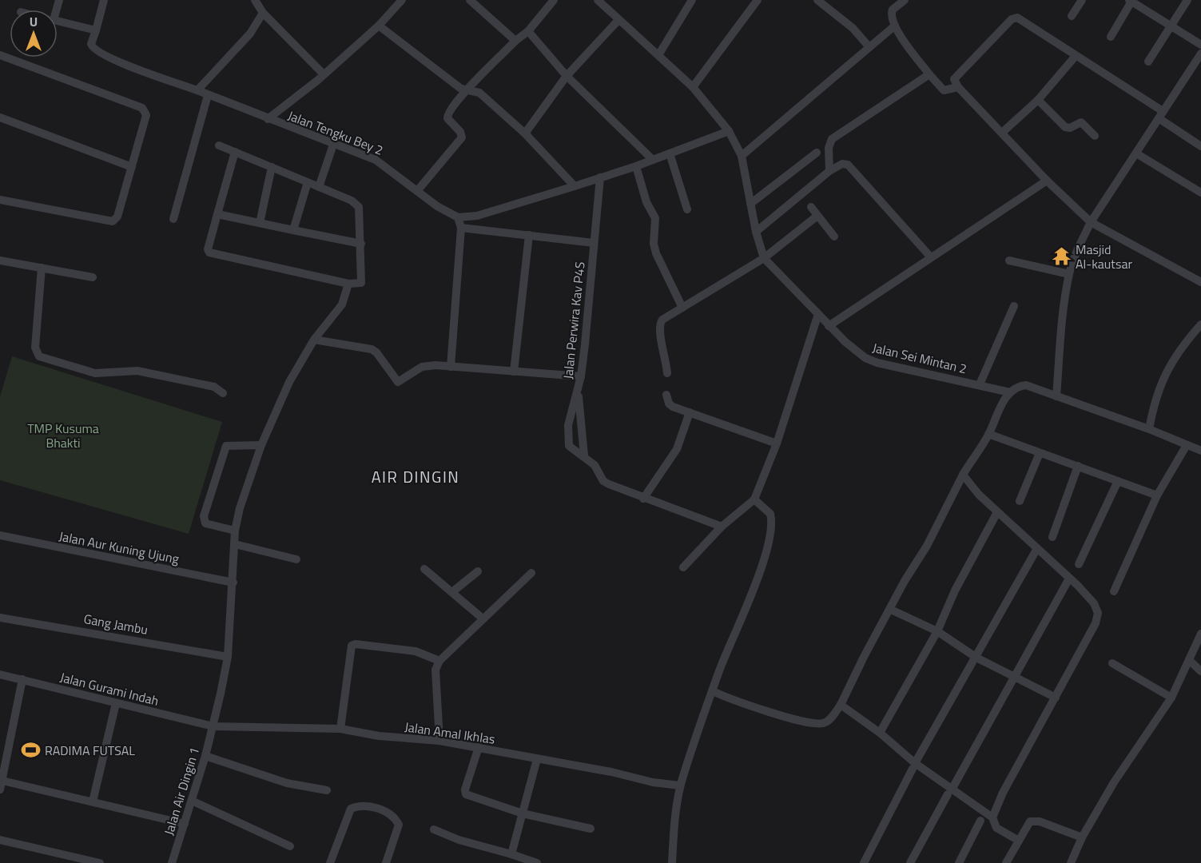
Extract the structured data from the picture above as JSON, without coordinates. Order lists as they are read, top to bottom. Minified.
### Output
{"streets":{"street":["Jalan Tengku Bey 2","Jalan Perwira Kav P4S","Jalan Sei Mintan 2","Jalan Aur Kuning Ujung","Gang Jambu","Jalan Gurami Indah","Jalan Amal Ikhlas","Jalan Air Dingin 1"]},"crossings":[["Jalan Aur Kuning Ujung","Jalan Air Dingin 1"],["Gang Jambu","Jalan Air Dingin 1"],["Jalan Gurami Indah","Jalan Amal Ikhlas"],["Jalan Gurami Indah","Jalan Air Dingin 1"],["Jalan Amal Ikhlas","Jalan Air Dingin 1"]],"districts":["AIR DINGIN"],"parks":["TMP Kusuma Bhakti"],"places":{"temple":["Masjid Al-kautsar"],"sports":["RADIMA FUTSAL"]},"north":"top"}
